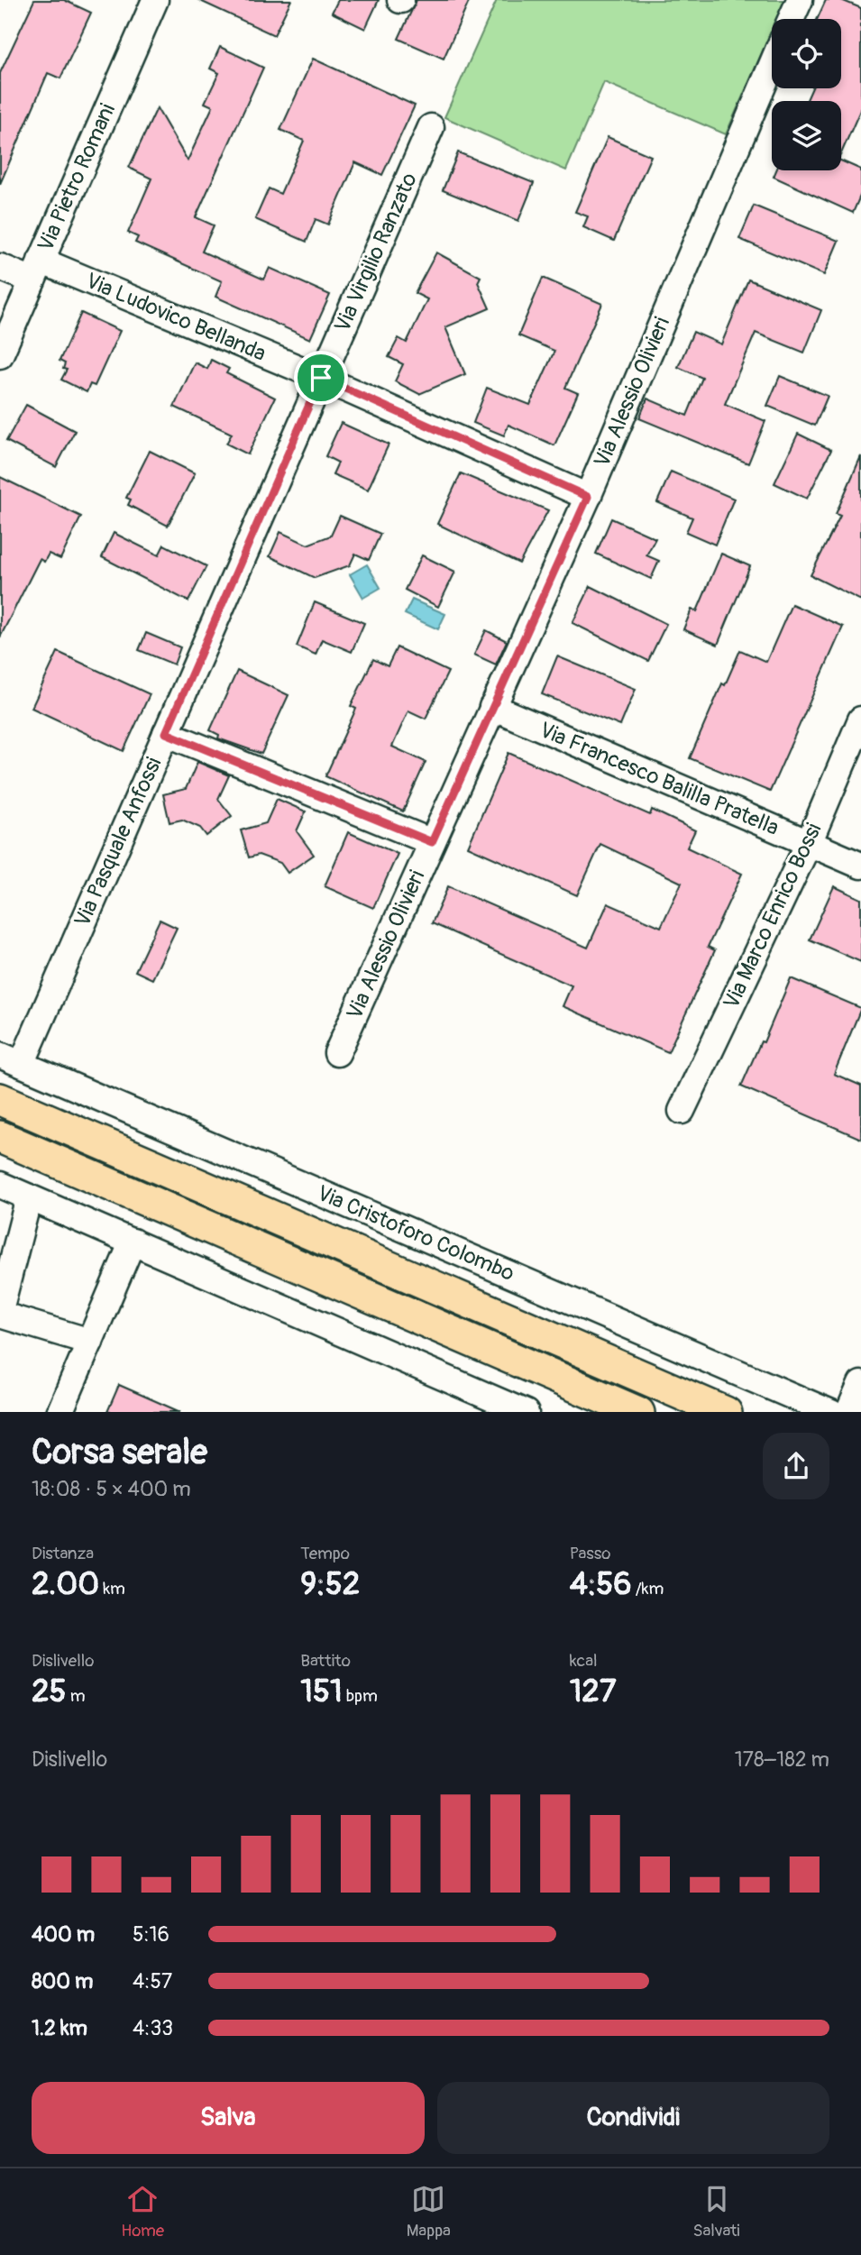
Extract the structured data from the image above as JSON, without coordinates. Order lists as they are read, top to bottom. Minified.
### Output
{"streets":{"main road":["Via Cristoforo Colombo"],"street":["Via Pietro Romani","Via Virgilio Ranzato","Via Ludovico Bellanda","Via Alessio Olivieri","Via Francesco Balilla Pratella","Via Pasquale Anfossi","Via Marco Enrico Bossi"]},"crossings":[["Via Pietro Romani","Via Ludovico Bellanda"],["Via Virgilio Ranzato","Via Ludovico Bellanda"],["Via Virgilio Ranzato","Via Pasquale Anfossi"],["Via Ludovico Bellanda","Via Alessio Olivieri"],["Via Ludovico Bellanda","Via Pasquale Anfossi"],["Via Alessio Olivieri","Via Francesco Balilla Pratella"],["Via Francesco Balilla Pratella","Via Marco Enrico Bossi"],["Via Pasquale Anfossi","Via Cristoforo Colombo"]],"page":{"heading":["Corsa serale","18:08 · 5 × 400 m"],"stats":[["Distanza","2.00 km"],["Tempo","9:52"],["Passo","4:56 /km"],["Dislivello","25 m"],["Battito","151 bpm"],["kcal","127"]],"chart":["Dislivello","178–182 m"],"list":[{"name":"400 m","note":"5:16"},{"name":"800 m","note":"4:57"},{"name":"1.2 km","note":"4:33"}],"buttons":["Salva","Condividi"],"tabs":["Home","Mappa","Salvati"]}}
